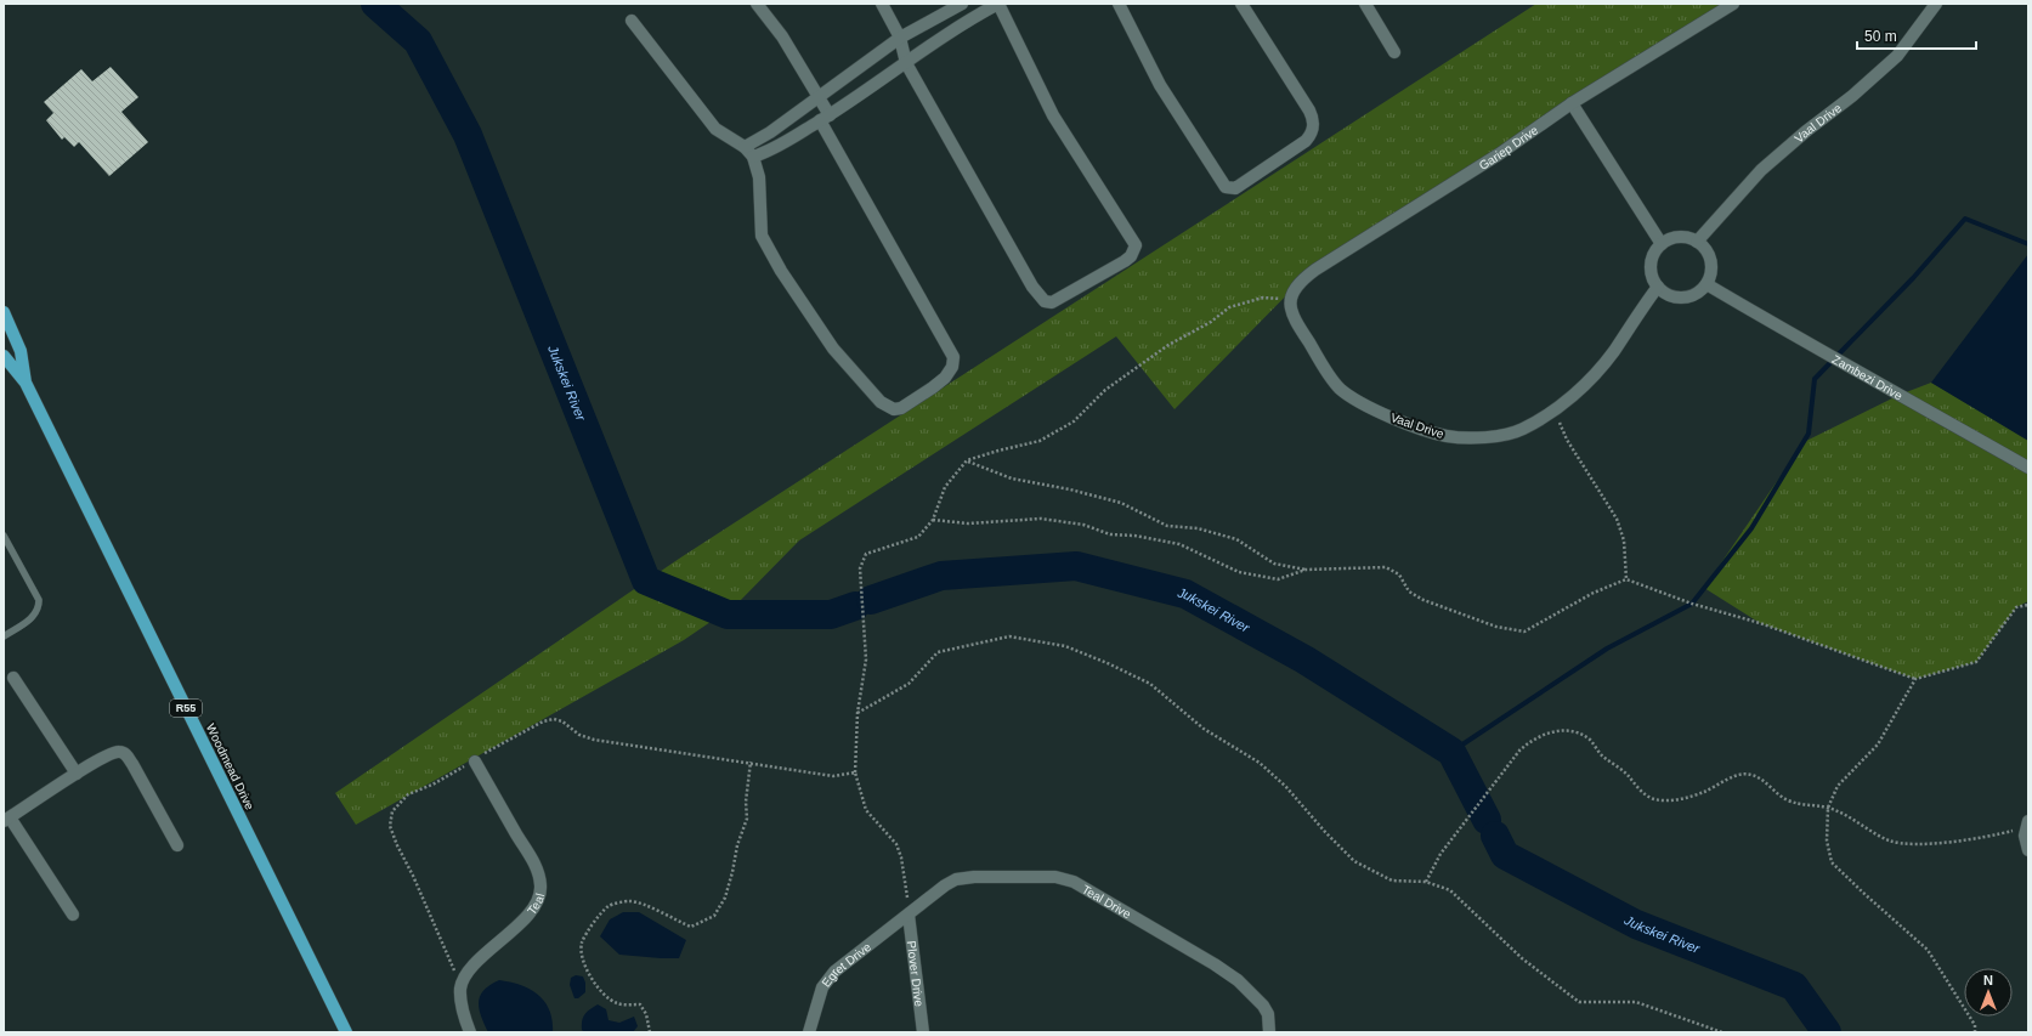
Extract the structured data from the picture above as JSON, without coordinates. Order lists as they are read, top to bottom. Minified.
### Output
{"streets":{"main road":["R55","Woodmead Drive"],"street":["Vaal Drive","Gariep Drive","Zambezi Drive","Teal Drive","Teal","Egret Drive","Plover Drive"]},"crossings":[["Vaal Drive","Gariep Drive"],["Vaal Drive","Zambezi Drive"],["Teal Drive","Egret Drive"],["Teal Drive","Plover Drive"],["Egret Drive","Plover Drive"]],"water":["Jukskei River"],"scale_bar":"50 m","north":"top"}
